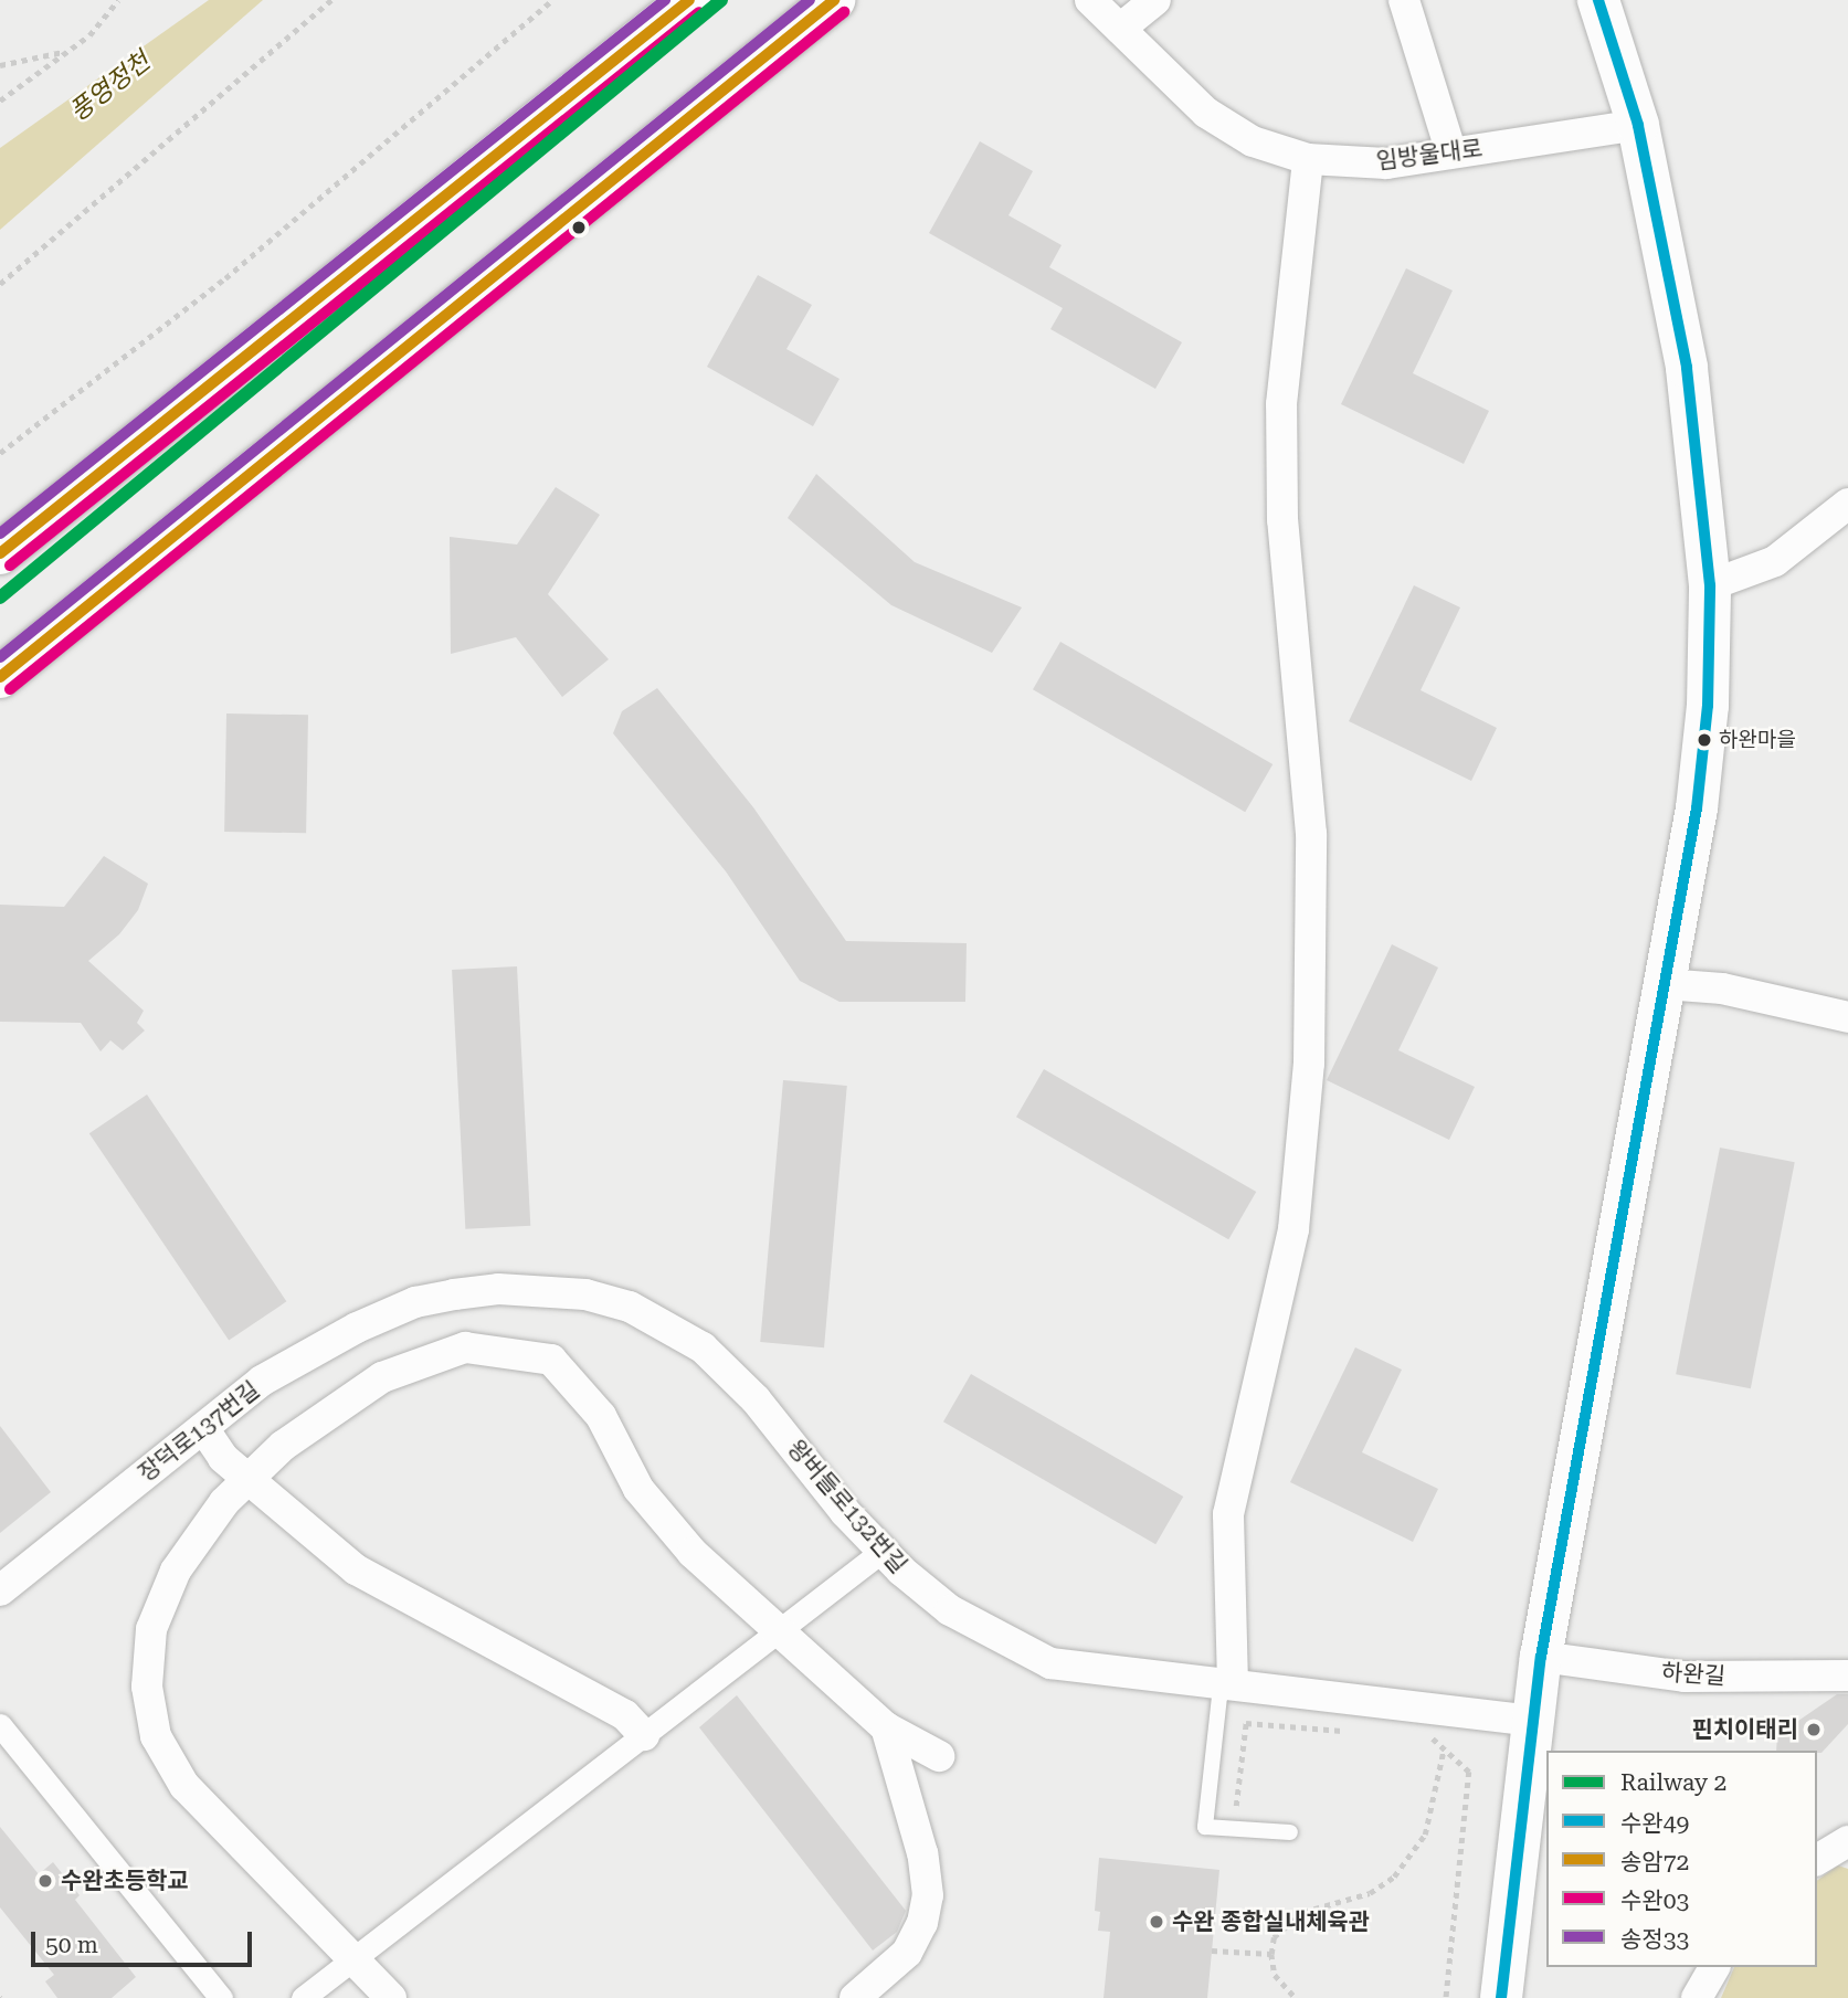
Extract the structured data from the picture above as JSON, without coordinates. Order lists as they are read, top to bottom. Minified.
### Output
{"streets":{"street":["임방울대로","장덕로137번길","왕버들로132번길","하완길"]},"crossings":[["장덕로137번길","왕버들로132번길"]],"water":["풍영정천"],"places":["하완마을","핀치이태리","수완초등학교","수완 종합실내체육관"],"lines":["rail line 2","transit line 수완49","transit line 송암72","transit line 송정33","transit line 수완03"],"legend":["Railway 2","수완49","송암72","수완03","송정33"],"scale_bar":"50 m"}
